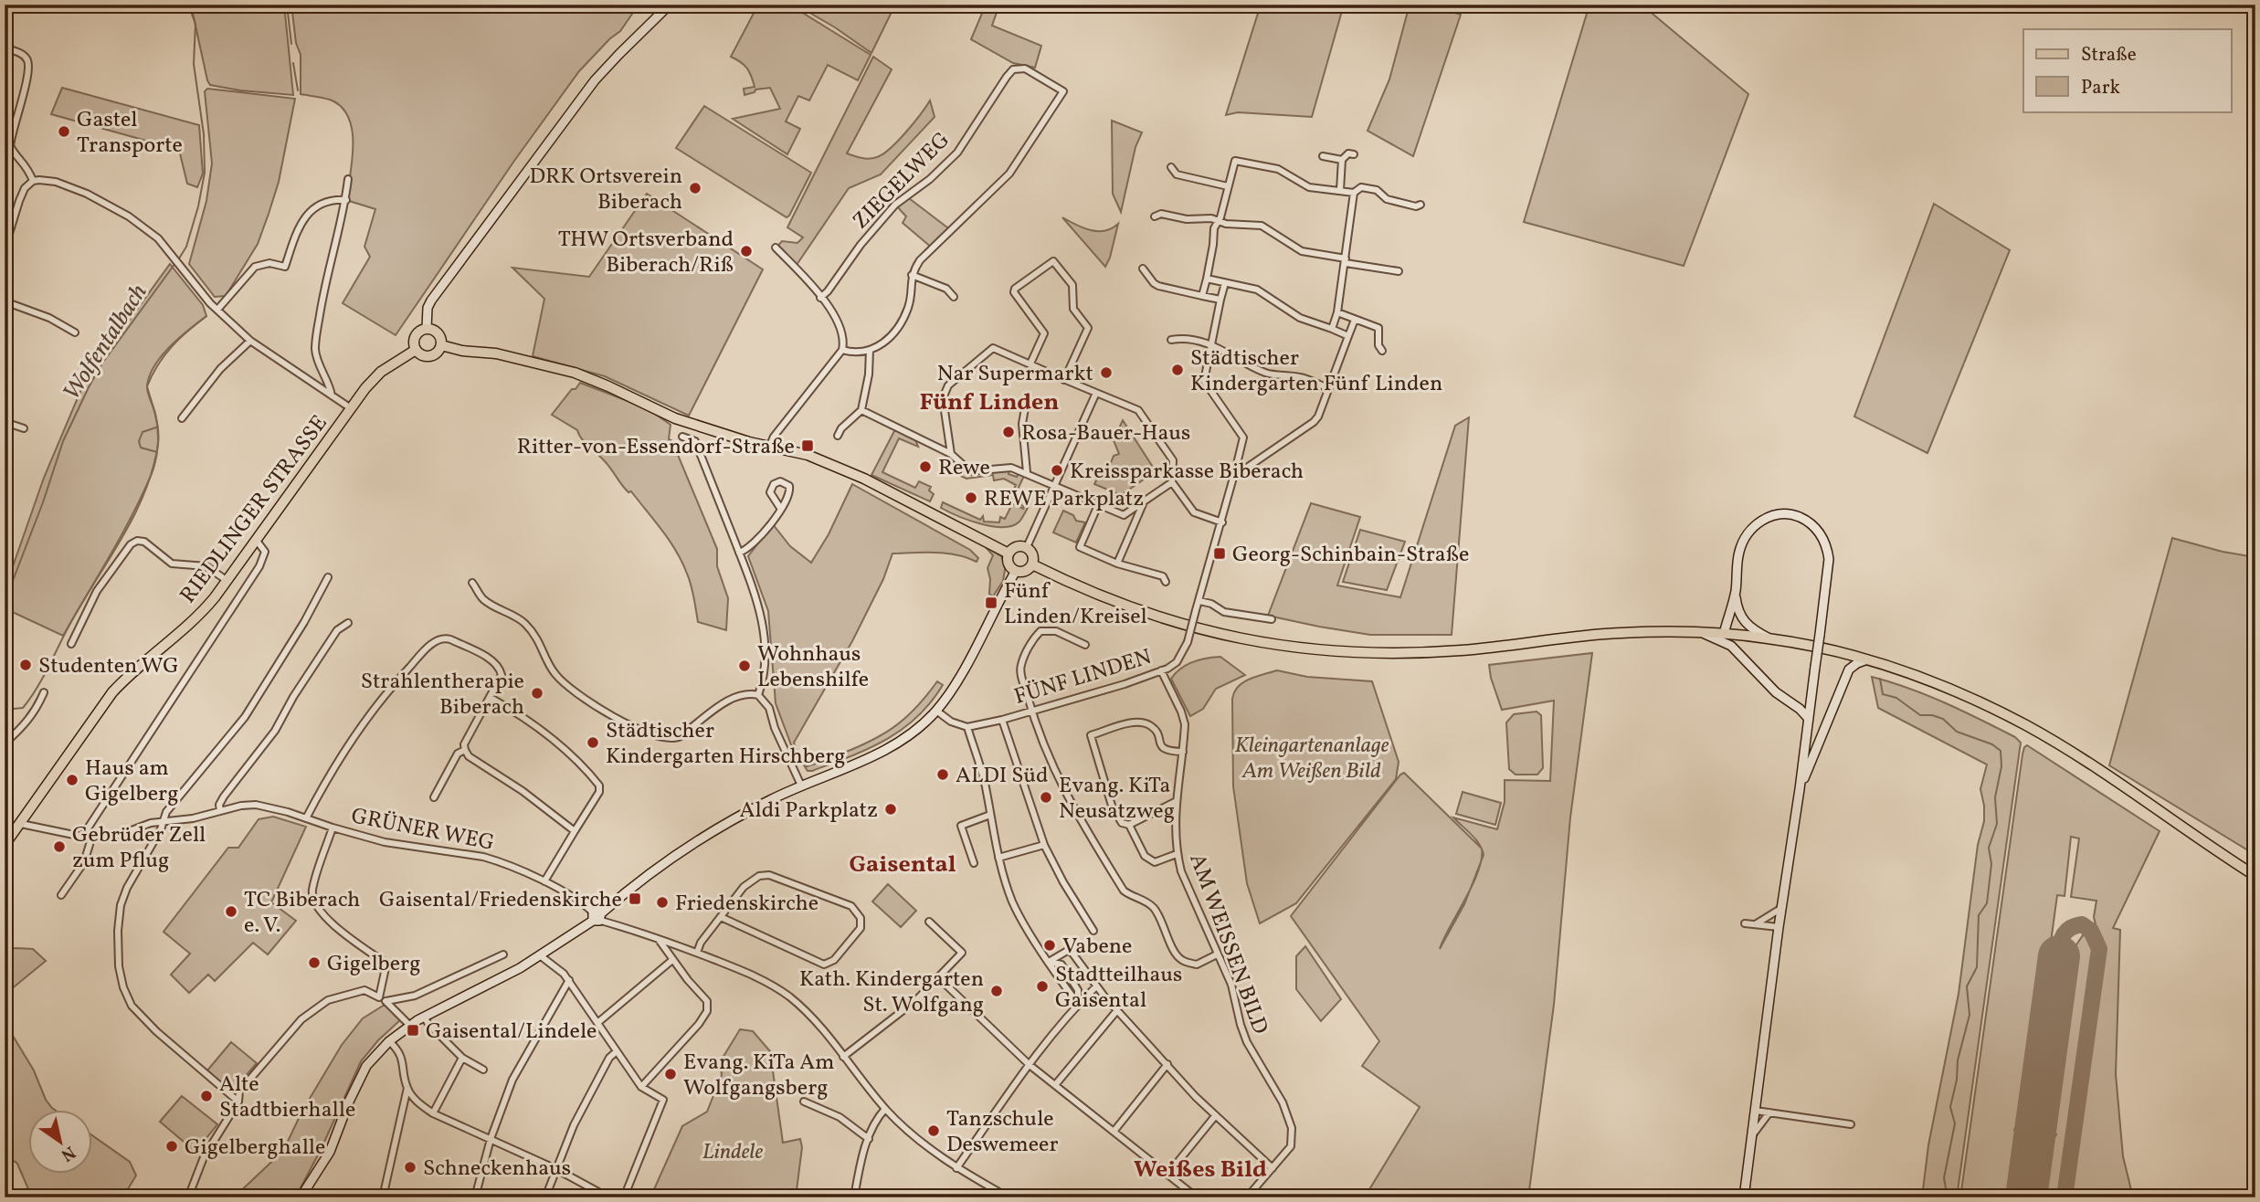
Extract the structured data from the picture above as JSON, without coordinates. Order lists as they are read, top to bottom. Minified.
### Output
{"streets":{"main road":["RIEDLINGER STRASSE"],"street":["ZIEGELWEG","FÜNF LINDEN","GRÜNER WEG","AM WEISSEN BILD"]},"crossings":[["FÜNF LINDEN","AM WEISSEN BILD"]],"districts":["Fünf Linden","Gaisental","Weißes Bild"],"water":["Wolfentalbach"],"parks":["Kleingartenanlage Am Weißen Bild","Lindele"],"places":{"other":["Gastel Transporte","DRK Ortsverein Biberach","THW Ortsverband Biberach/Riß","Städtischer Kindergarten Fünf Linden","Nar Supermarkt","Rosa-Bauer-Haus","Rewe","Kreissparkasse Biberach","REWE Parkplatz","Studenten WG","Wohnhaus Lebenshilfe","Strahlentherapie Biberach","Städtischer Kindergarten Hirschberg","ALDI Süd","Haus am Gigelberg","Evang. KiTa Neusatzweg","Aldi Parkplatz","Gebrüder Zell zum Pflug","Friedenskirche","TC Biberach e. V.","Vabene","Gigelberg","Stadtteilhaus Gaisental","Kath. Kindergarten St. Wolfgang","Evang. KiTa Am Wolfgangsberg","Alte Stadtbierhalle","Tanzschule Deswemeer","Gigelberghalle","Schneckenhaus"],"transit":["Ritter-von-Essendorf-Straße","Georg-Schinbain-Straße","Fünf Linden/Kreisel","Gaisental/Friedenskirche","Gaisental/Lindele"]},"legend":["Straße","Park"],"north":"bottom right"}
